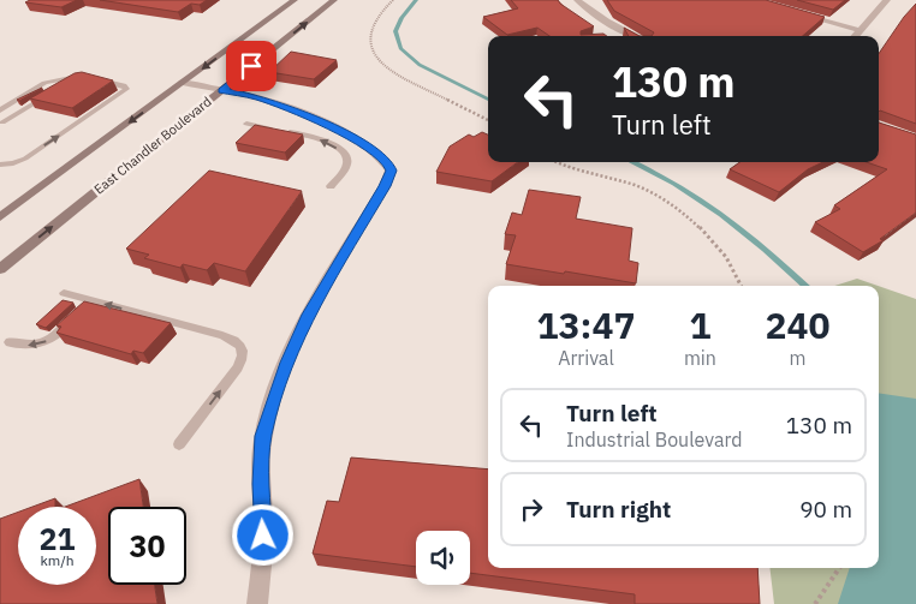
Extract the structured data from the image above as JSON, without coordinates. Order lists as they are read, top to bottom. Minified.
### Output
{"streets":{"main road":["East Chandler Boulevard"]},"page":{"turn":["130 m","Turn left"],"eta":["13:47","Arrival","1","min","240","m"],"list":[{"name":"Turn left","note":"Industrial Boulevard","value":"130 m"},{"name":"Turn right","value":"90 m"}],"speed":"21 km/h","limit":"30"}}
